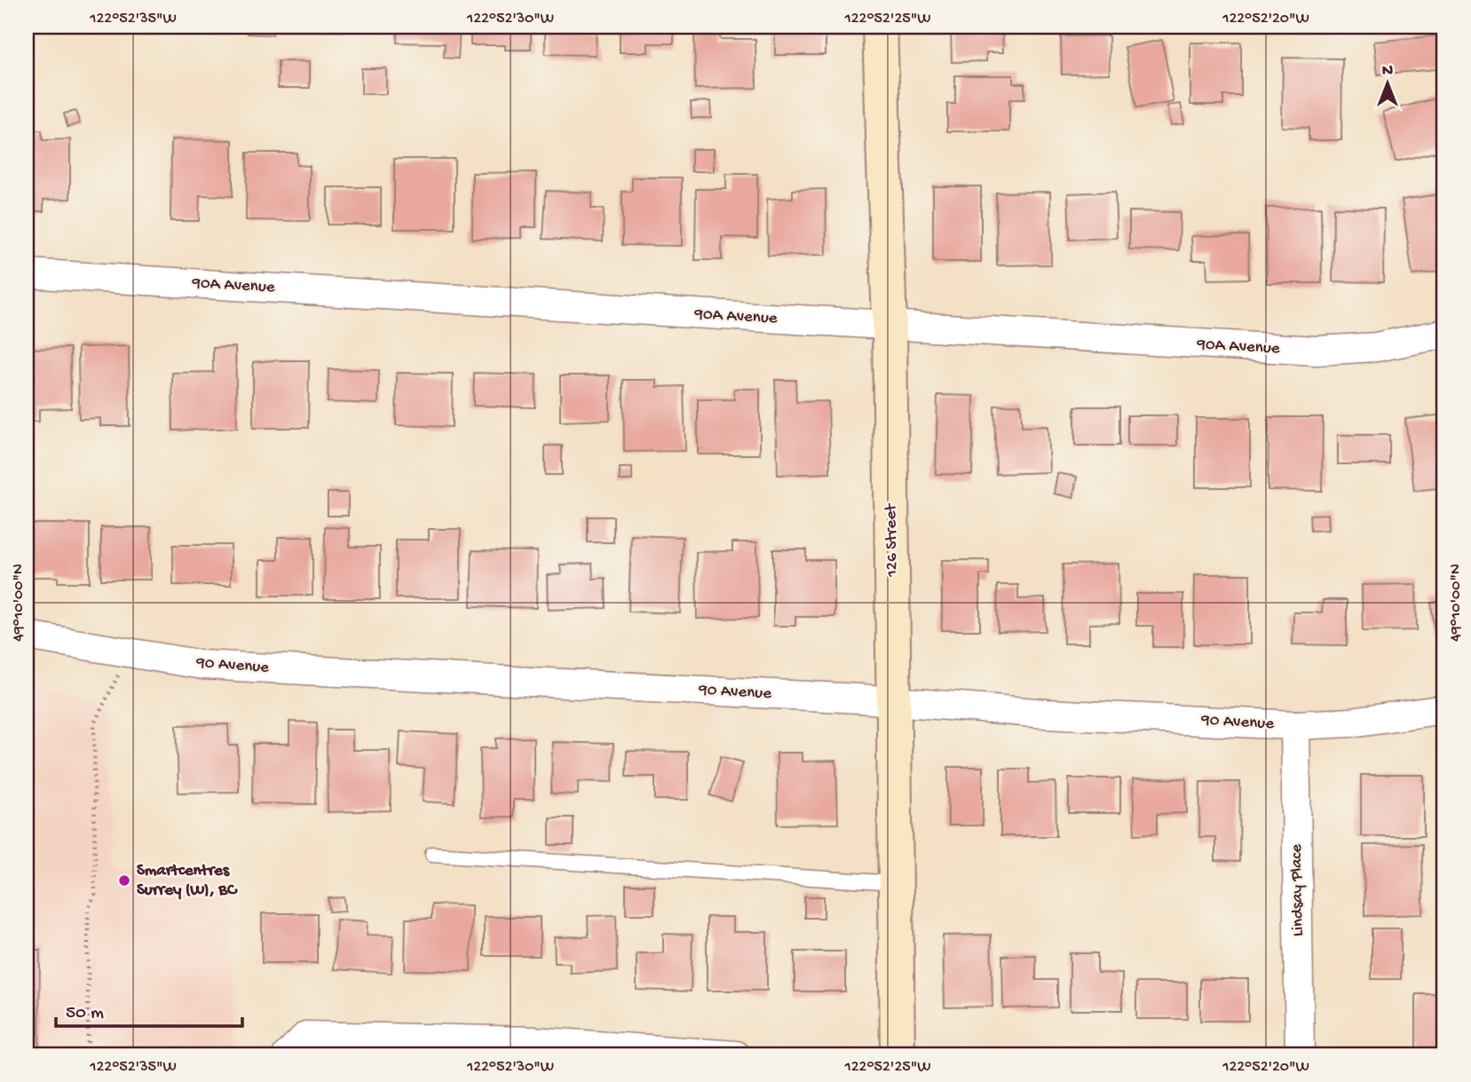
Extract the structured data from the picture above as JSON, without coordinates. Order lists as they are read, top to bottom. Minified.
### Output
{"streets":{"street":["90A Avenue","126 Street","90 Avenue","Lindsay Place"]},"crossings":[["90A Avenue","126 Street"],["126 Street","90 Avenue"],["90 Avenue","Lindsay Place"]],"places":["Smartcentres Surrey (W), BC"],"scale_bar":"50 m","north":"top","coordinates":["122°52'35\"W","122°52'30\"W","122°52'25\"W","122°52'20\"W","49°10'00\"N"]}
